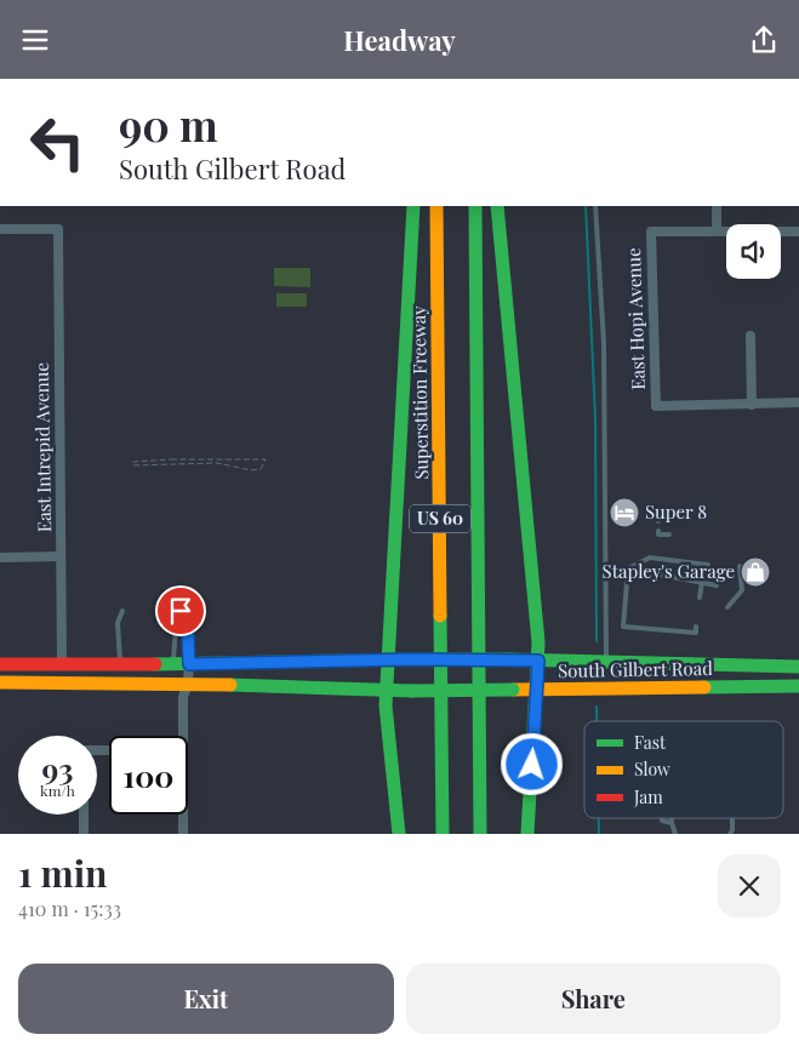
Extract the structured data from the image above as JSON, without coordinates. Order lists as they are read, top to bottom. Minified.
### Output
{"streets":{"main road":["Superstition Freeway","US 60","South Gilbert Road"],"street":["East Hopi Avenue","East Intrepid Avenue"]},"crossings":[["East Intrepid Avenue","South Gilbert Road"]],"places":{"hotel":["Super 8"],"shop":["Stapley's Garage"]},"legend":["Fast","Slow","Jam"],"page":{"header":"Headway","turn":["90 m","South Gilbert Road"],"speed":"93 km/h","limit":"100","heading":["1 min","410 m · 15:33"],"buttons":["Exit","Share"]}}
